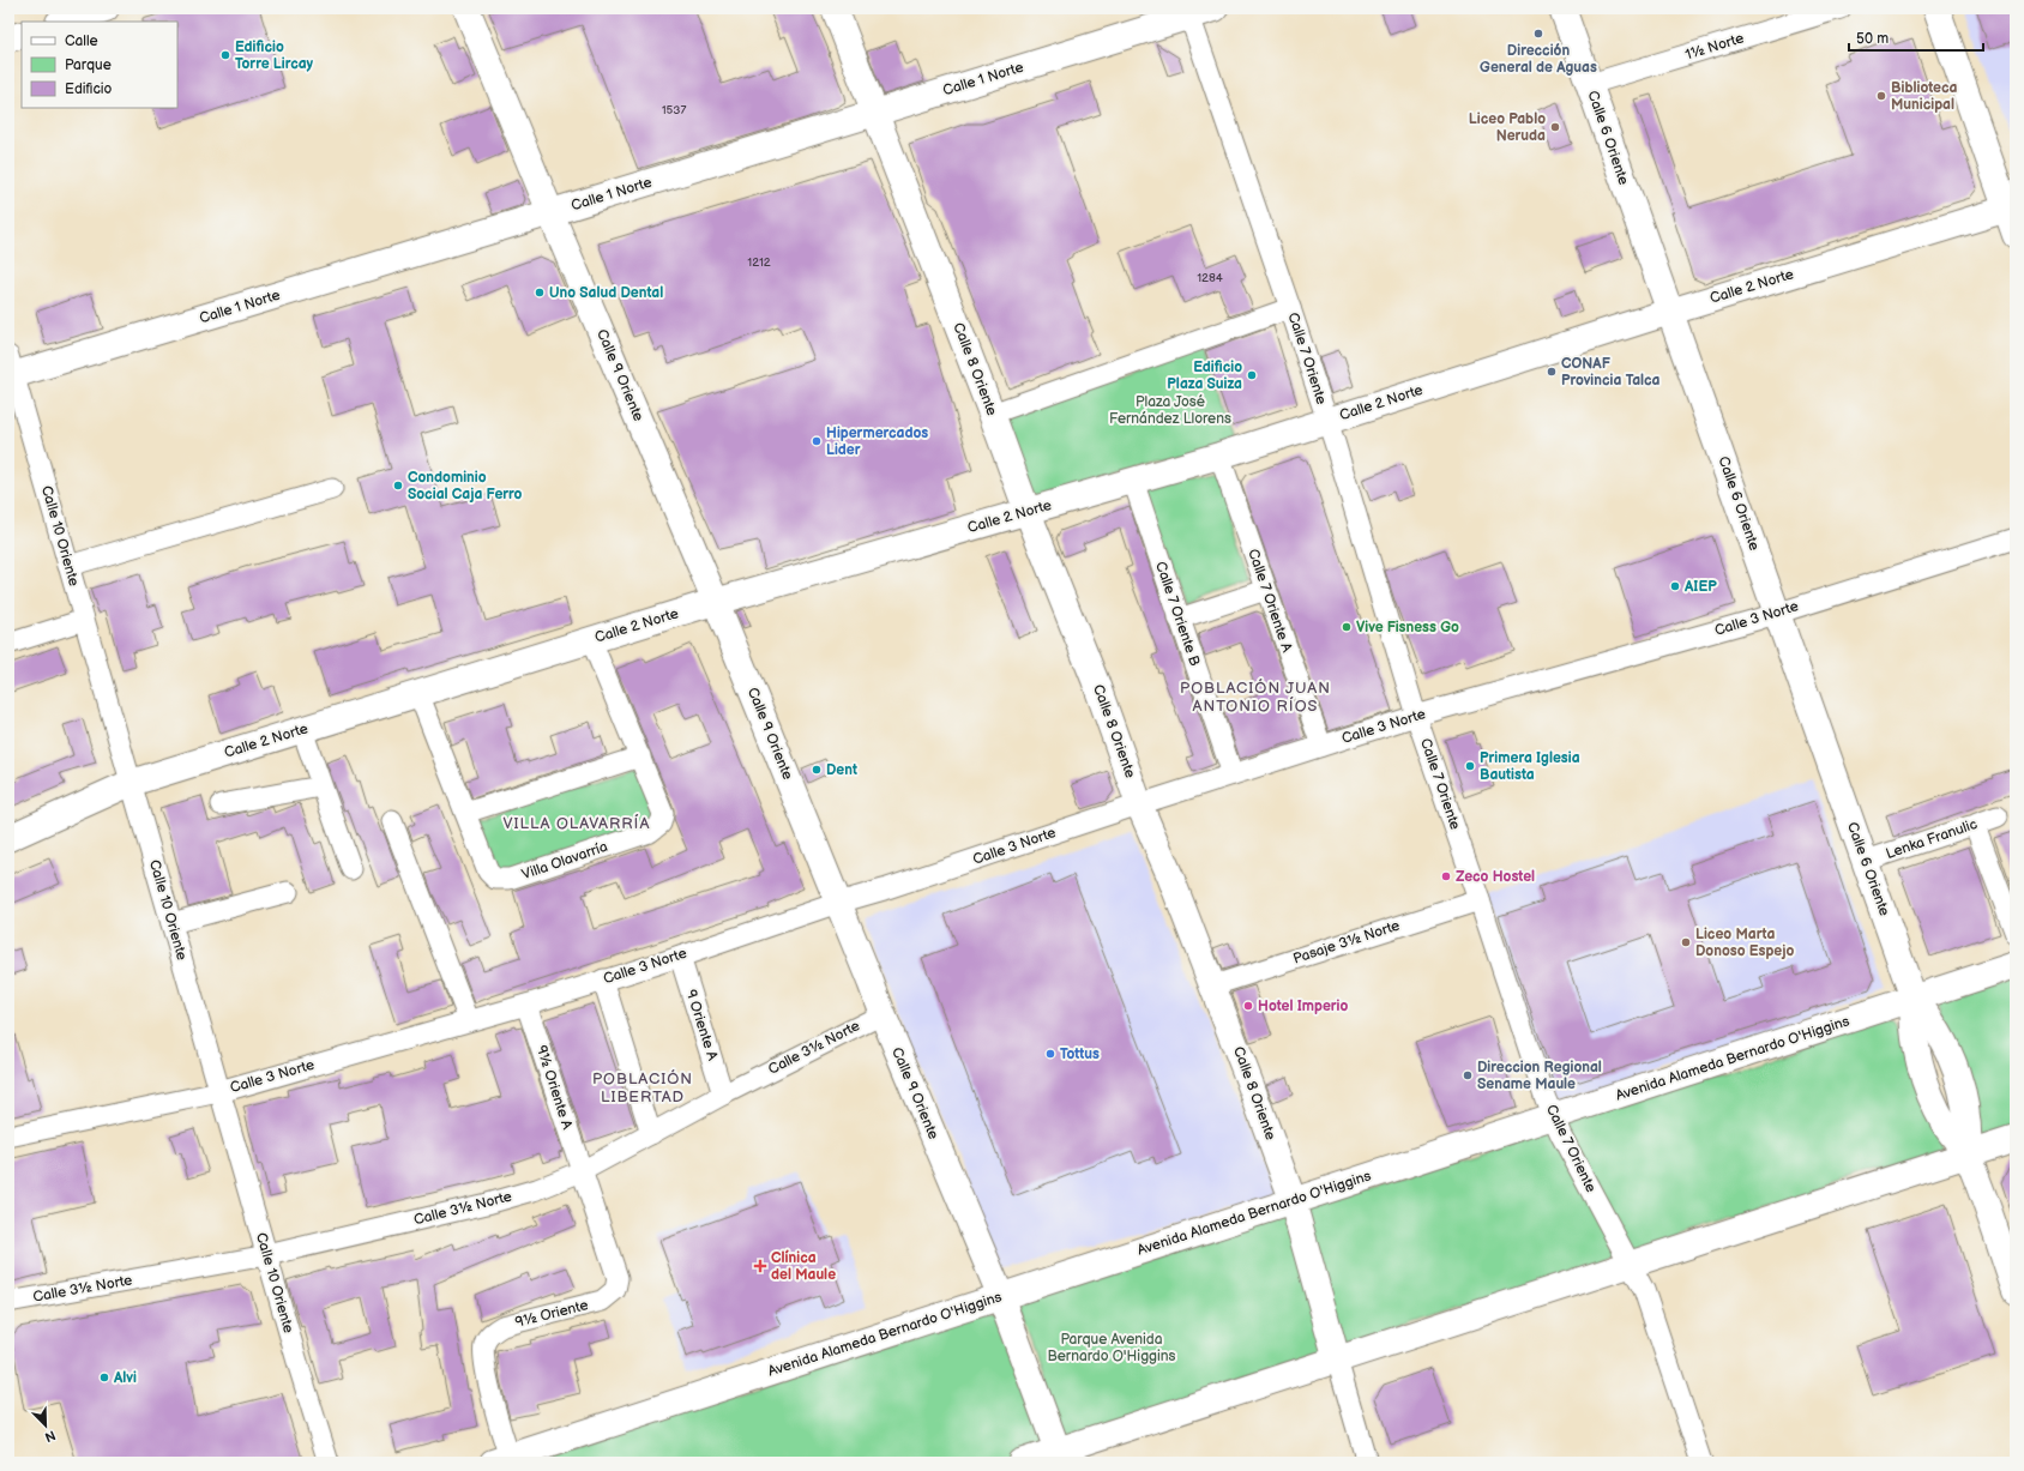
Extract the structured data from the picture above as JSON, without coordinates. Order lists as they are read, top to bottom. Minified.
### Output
{"streets":{"main road":["Calle 1 Norte","Calle 6 Oriente","Calle 2 Norte","Calle 8 Oriente","Calle 9 Oriente","Avenida Alameda Bernardo O'Higgins"],"street":["1½ Norte","Calle 7 Oriente","Calle 10 Oriente","Calle 7 Oriente A","Calle 7 Oriente B","Calle 3 Norte","Lenka Franulic","Villa Olavarría","Pasaje 3½ Norte","9 Oriente A","Calle 3½ Norte","9½ Oriente A","9½ Oriente"]},"crossings":[["1½ Norte","Calle 6 Oriente"],["Calle 1 Norte","Calle 7 Oriente"],["Calle 1 Norte","Calle 8 Oriente"],["Calle 1 Norte","Calle 9 Oriente"],["Calle 1 Norte","Calle 10 Oriente"],["Calle 6 Oriente","Calle 2 Norte"],["Calle 6 Oriente","Calle 3 Norte"],["Calle 6 Oriente","Lenka Franulic"],["Calle 6 Oriente","Avenida Alameda Bernardo O'Higgins"],["Calle 2 Norte","Calle 7 Oriente"],["Calle 2 Norte","Calle 8 Oriente"],["Calle 2 Norte","Calle 9 Oriente"],["Calle 2 Norte","Calle 10 Oriente"],["Calle 2 Norte","Calle 7 Oriente A"],["Calle 2 Norte","Calle 7 Oriente B"],["Calle 2 Norte","Villa Olavarría"],["Calle 7 Oriente","Calle 3 Norte"],["Calle 7 Oriente","Pasaje 3½ Norte"],["Calle 7 Oriente","Avenida Alameda Bernardo O'Higgins"],["Calle 8 Oriente","Calle 3 Norte"],["Calle 8 Oriente","Pasaje 3½ Norte"],["Calle 8 Oriente","Avenida Alameda Bernardo O'Higgins"],["Calle 9 Oriente","Calle 3 Norte"],["Calle 9 Oriente","Calle 3½ Norte"],["Calle 9 Oriente","Avenida Alameda Bernardo O'Higgins"],["Calle 10 Oriente","Calle 3 Norte"],["Calle 10 Oriente","Calle 3½ Norte"],["Calle 7 Oriente A","Calle 3 Norte"],["Calle 7 Oriente B","Calle 3 Norte"],["Calle 3 Norte","9 Oriente A"],["Calle 3 Norte","9½ Oriente A"],["9 Oriente A","Calle 3½ Norte"],["Calle 3½ Norte","9½ Oriente A"],["Calle 3½ Norte","9½ Oriente"],["Avenida Alameda Bernardo O'Higgins","9½ Oriente"],["9½ Oriente A","9½ Oriente"]],"districts":["POBLACIÓN JUAN ANTONIO RÍOS","VILLA OLAVARRÍA","POBLACIÓN LIBERTAD"],"parks":["Plaza José Fernández Llorens","Parque Avenida Bernardo O'Higgins"],"places":{"other":["Dirección General de Aguas","Edificio Torre Lircay","Biblioteca Municipal","Liceo Pablo Neruda","Uno Salud Dental","CONAF Provincia Talca","Edificio Plaza Suiza","Hipermercados Lider","Condominio Social Caja Ferro","AIEP","Vive Fisness Go","Primera Iglesia Bautista","Dent","Zeco Hostel","Liceo Marta Donoso Espejo","Hotel Imperio","Tottus","Direccion Regional Sename Maule","Alvi"],"health":["Clínica del Maule"]},"house_numbers":["1537","1212","1284"],"legend":["Calle","Parque","Edificio"],"scale_bar":"50 m","north":"bottom right"}
